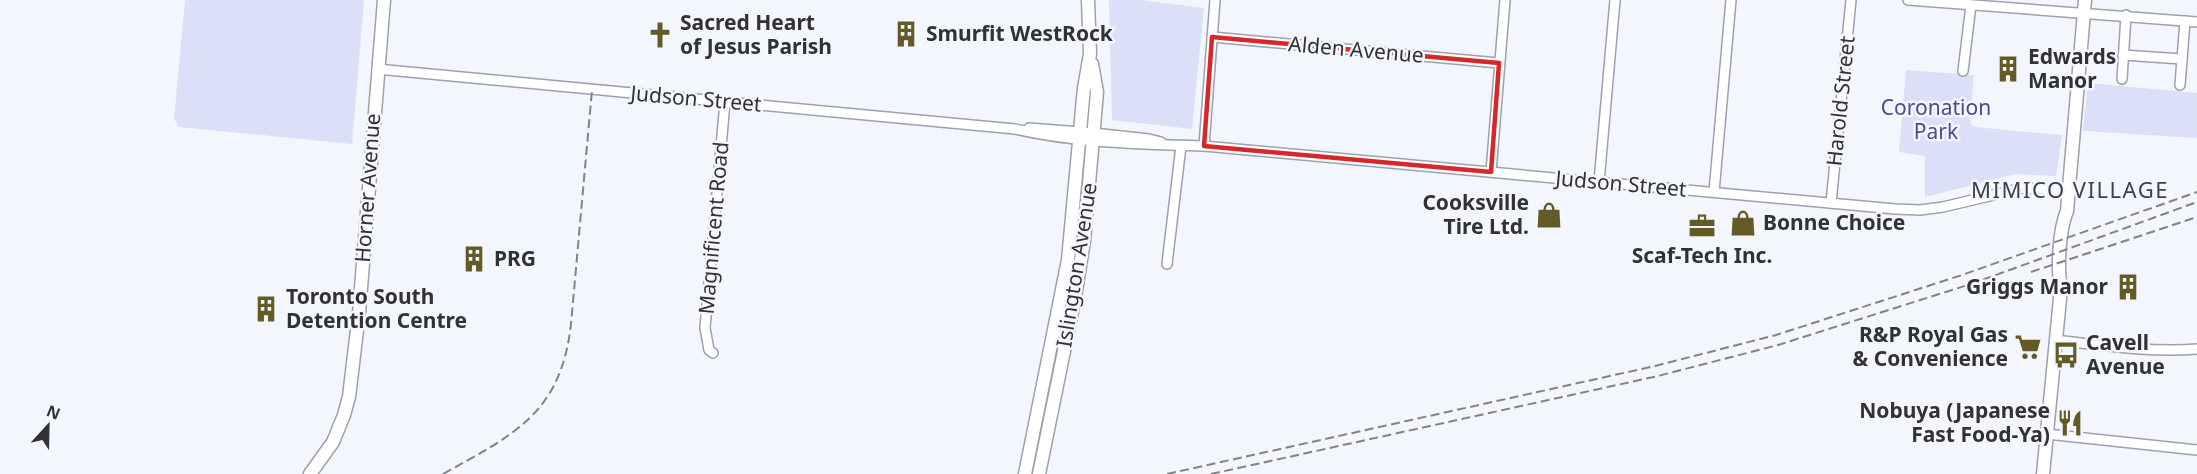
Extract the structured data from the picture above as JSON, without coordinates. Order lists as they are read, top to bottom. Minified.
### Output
{"streets":{"main road":["Horner Avenue","Islington Avenue"],"street":["Alden Avenue","Judson Street","Harold Street","Magnificent Road"]},"crossings":[["Judson Street","Harold Street"],["Judson Street","Horner Avenue"],["Judson Street","Magnificent Road"],["Judson Street","Islington Avenue"]],"districts":["MIMICO VILLAGE"],"parks":["Coronation Park"],"places":{"building":["Smurfit WestRock","Edwards Manor","PRG","Griggs Manor","Toronto South Detention Centre"],"church":["Sacred Heart of Jesus Parish"],"shop":["Cooksville Tire Ltd.","Bonne Choice"],"office":["Scaf-Tech Inc."],"supermarket":["R&P Royal Gas & Convenience"],"bus stop":["Cavell Avenue"],"restaurant":["Nobuya (Japanese Fast Food-Ya)"]},"north":"top"}
